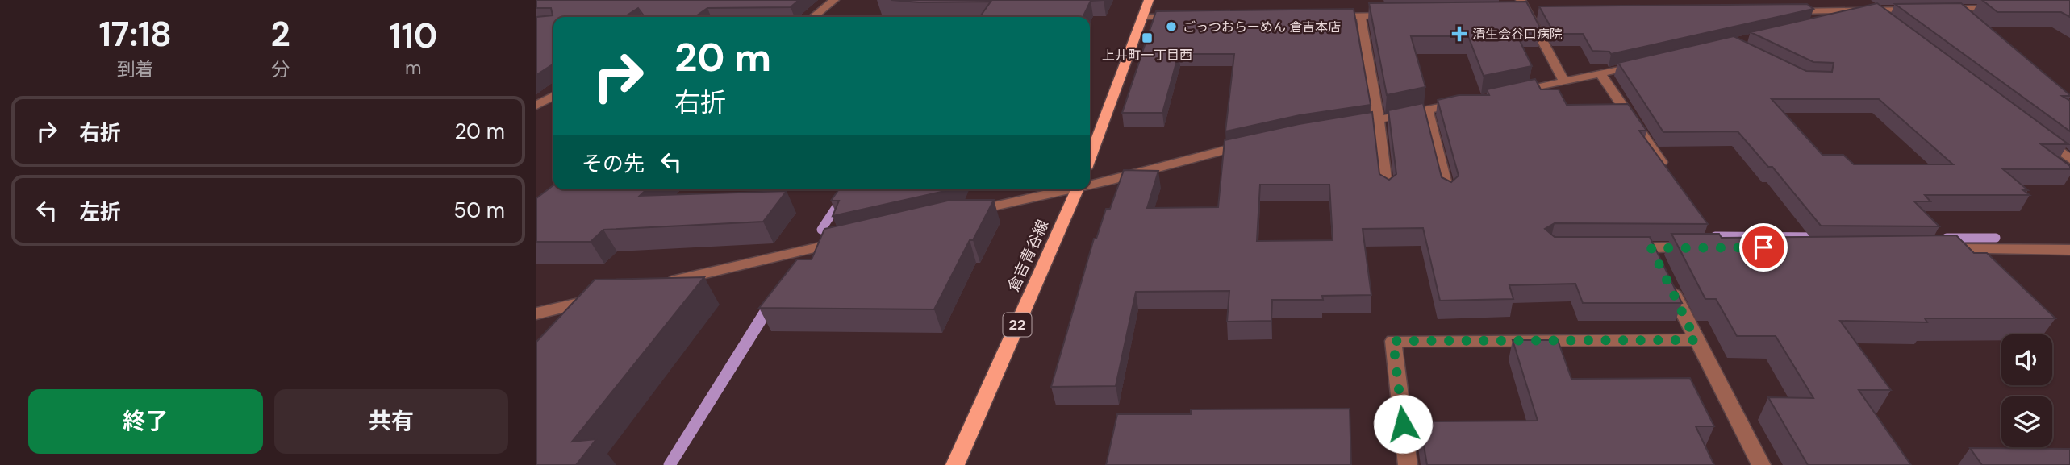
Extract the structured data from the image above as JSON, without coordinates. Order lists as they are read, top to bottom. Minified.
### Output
{"streets":{"main road":["倉吉青谷線","22"]},"places":{"other":["ごっつおらーめん 倉吉本店"],"health":["清生会谷口病院"],"transit":["上井町一丁目西"]},"page":{"eta":["17:18","到着","2","分","110","m"],"turn":["20 m","右折"],"list":[{"name":"右折","value":"20 m"},{"name":"左折","value":"50 m"}],"then":"その先","buttons":["終了","共有"]}}
